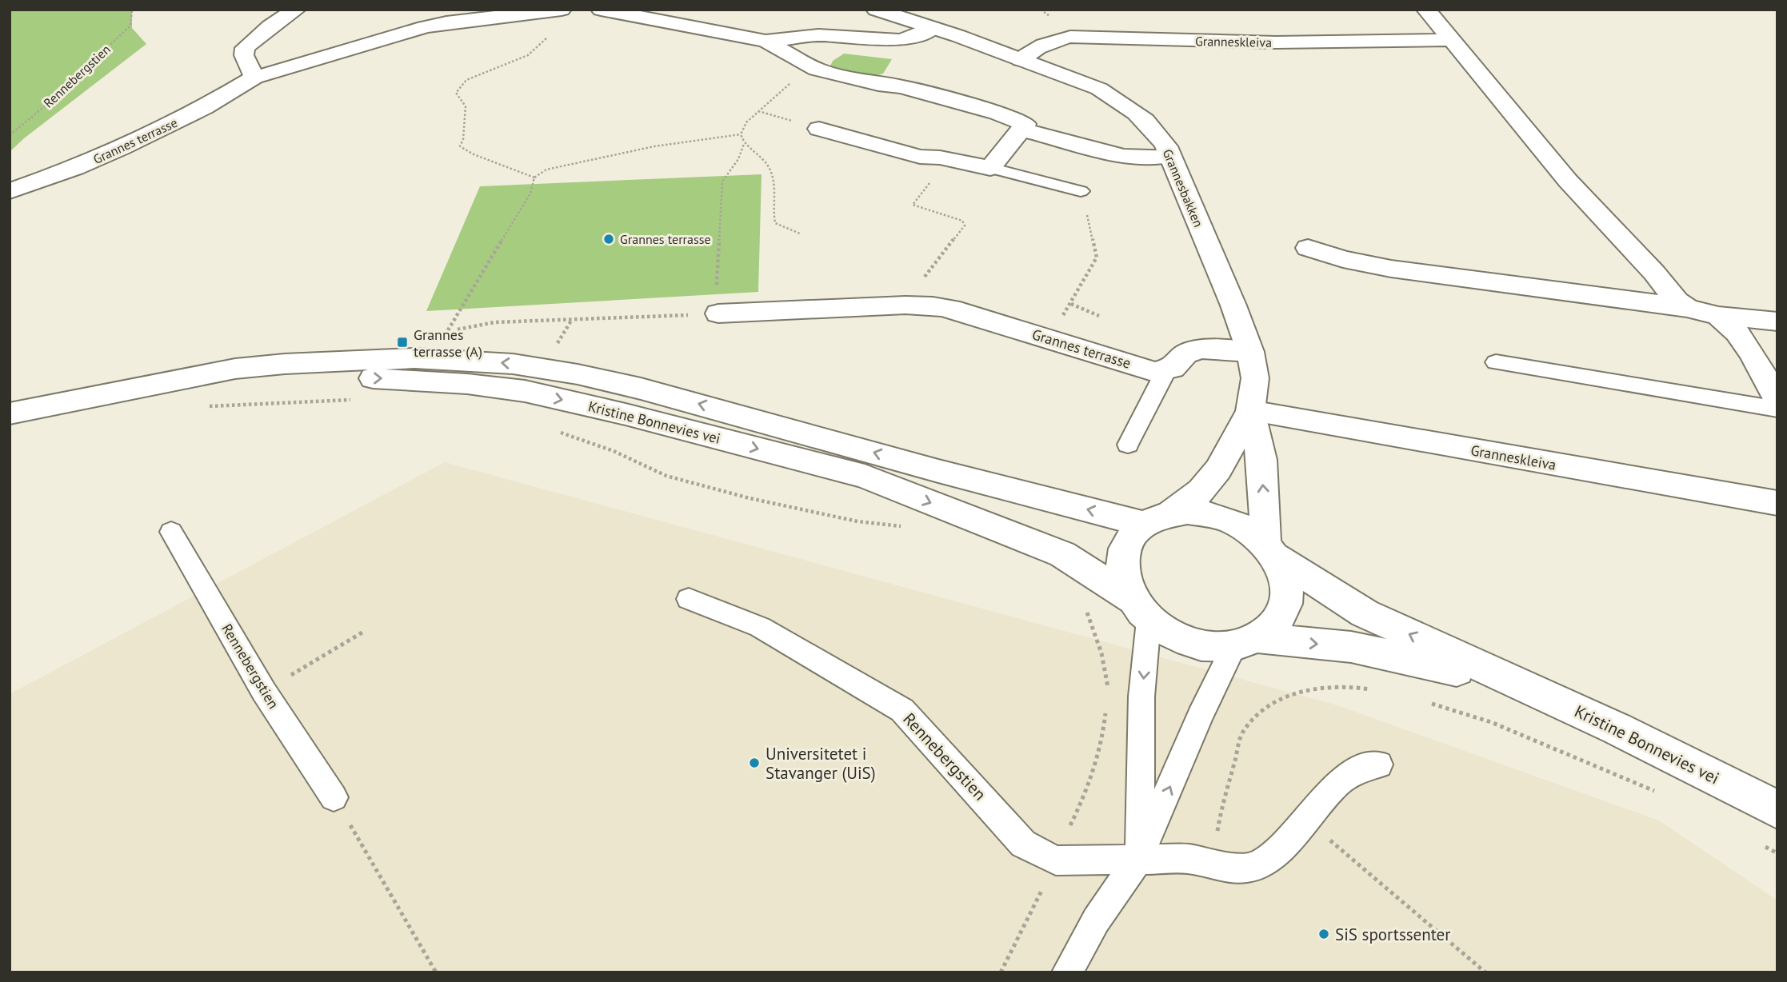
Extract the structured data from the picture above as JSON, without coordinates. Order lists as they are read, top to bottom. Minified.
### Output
{"streets":{"street":["Granneskleiva","Grannes terrasse","Grannesbakken","Kristine Bonnevies vei"],"lane":["Rennebergstien"]},"crossings":[["Granneskleiva","Grannesbakken"],["Grannesbakken","Kristine Bonnevies vei"]],"places":{"other":["Grannes terrasse","Universitetet i Stavanger (UiS)","SiS sportssenter"],"transit":["Grannes terrasse (A)"]}}
